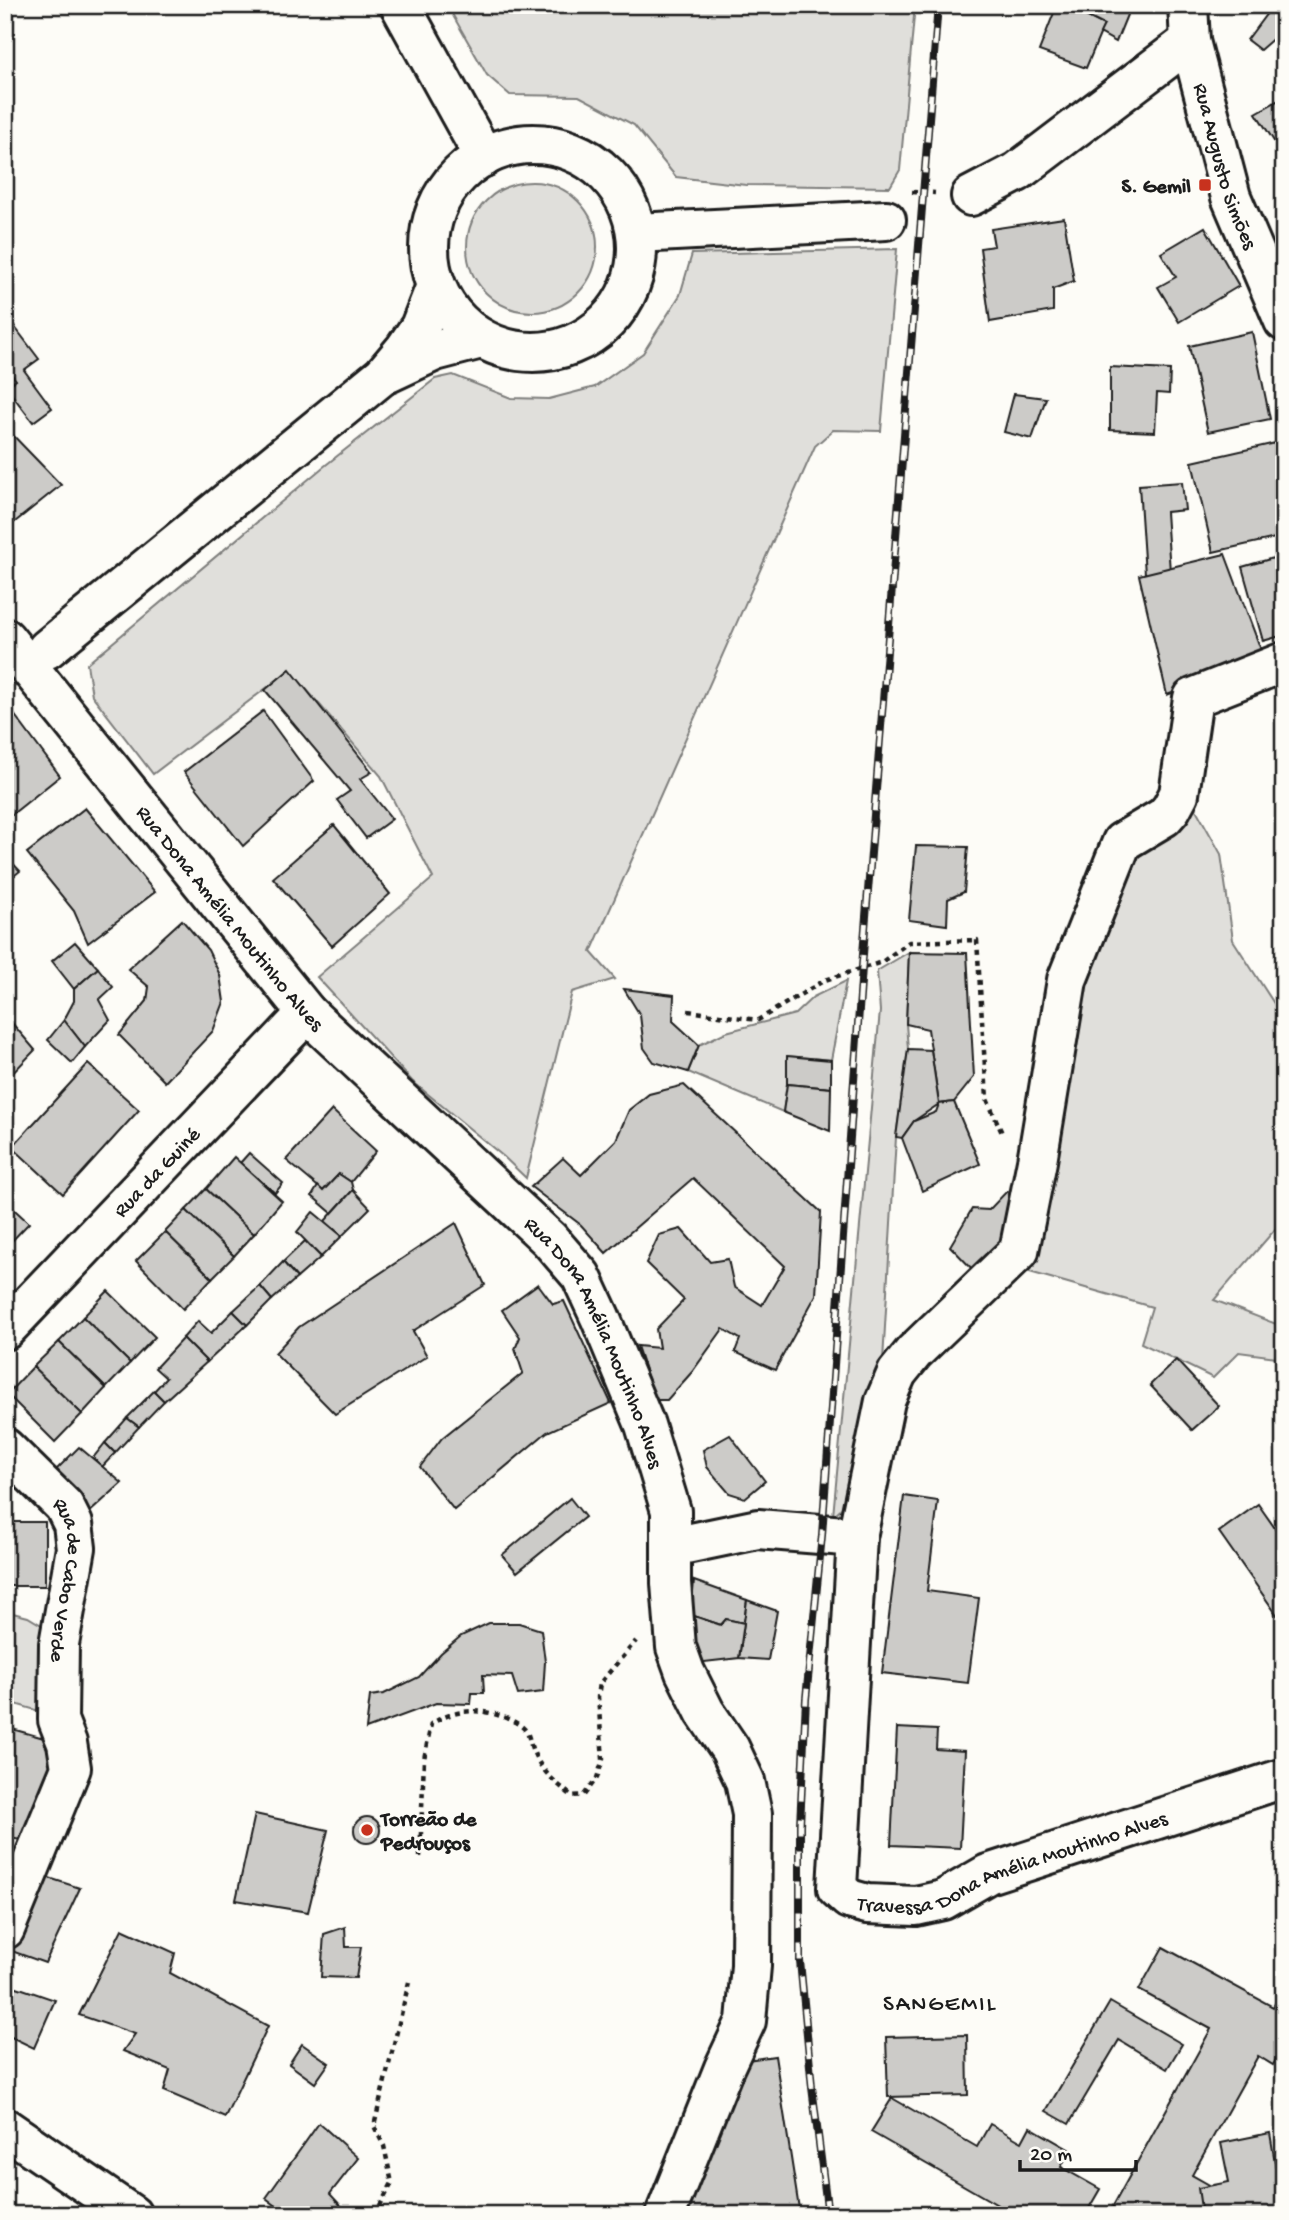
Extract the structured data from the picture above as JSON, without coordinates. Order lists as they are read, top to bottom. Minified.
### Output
{"streets":{"street":["Rua Augusto Simões","Rua Dona Amélia Moutinho Alves","Rua da Guiné","Rua de Cabo Verde","Travessa Dona Amélia Moutinho Alves"]},"crossings":[["Rua Dona Amélia Moutinho Alves","Rua da Guiné"]],"districts":["SANGEMIL"],"places":{"transit":["S. Gemil"],"other":["Torreão de Pedrouços"]},"scale_bar":"20 m"}
